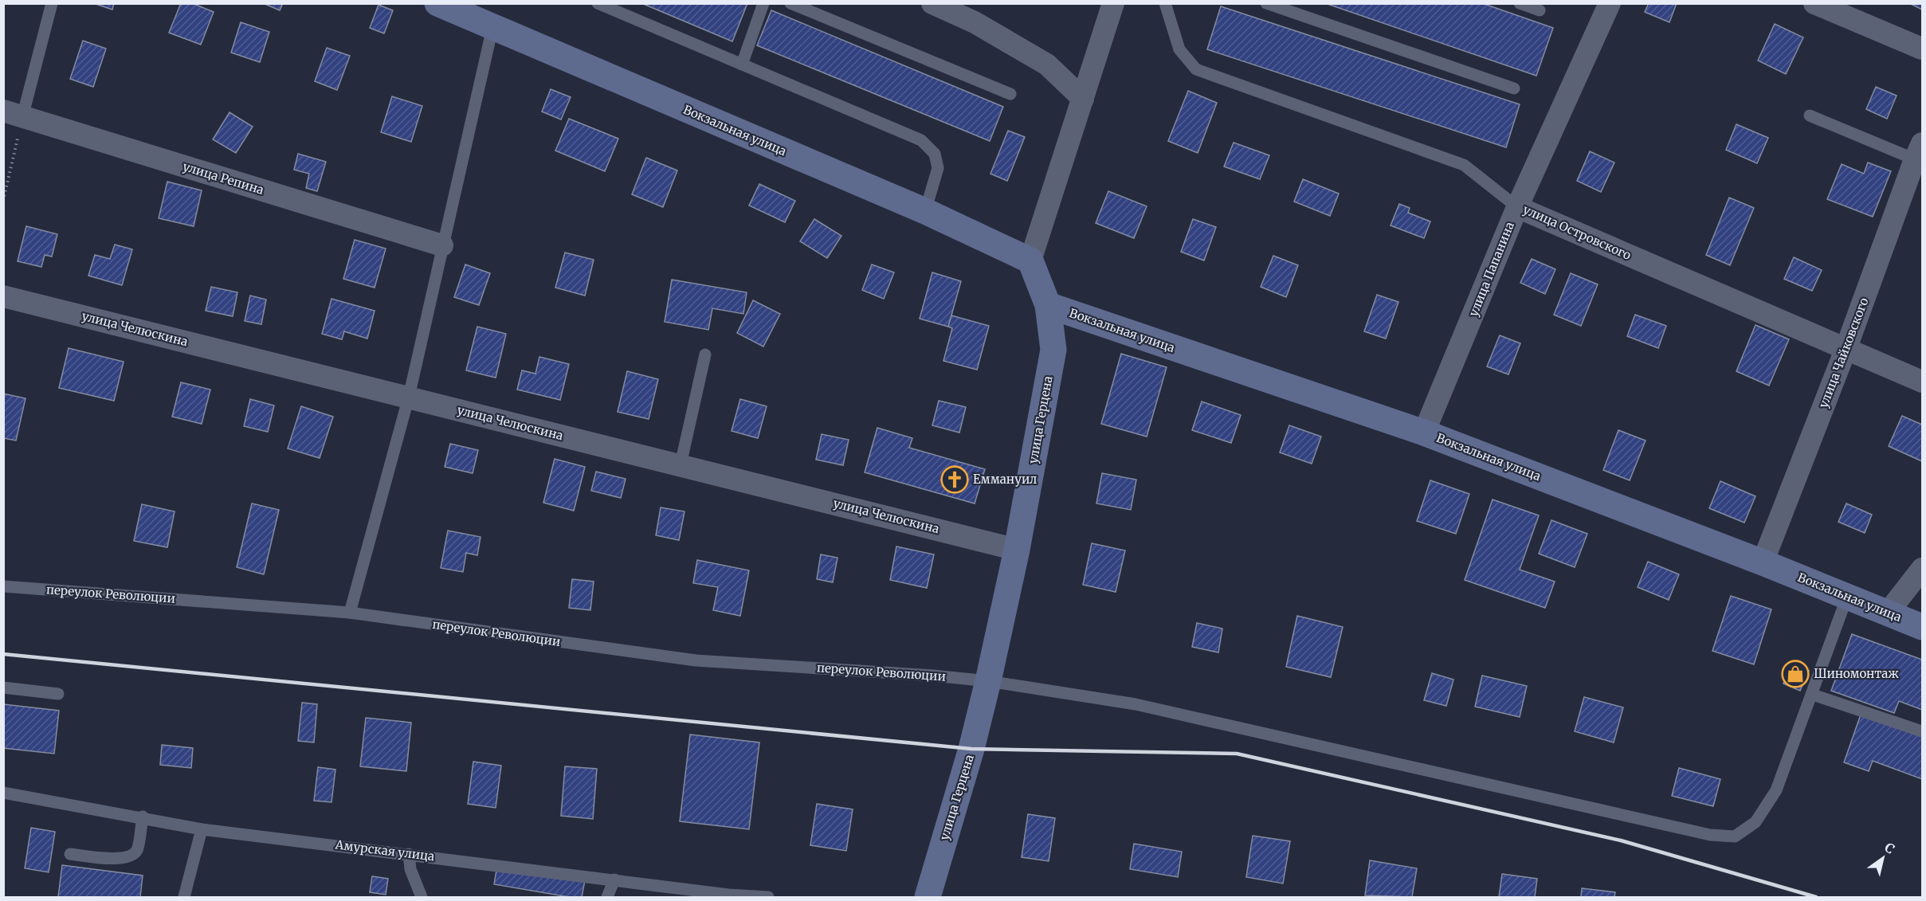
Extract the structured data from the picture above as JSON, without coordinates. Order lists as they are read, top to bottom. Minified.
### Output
{"streets":{"main road":["Вокзальная улица","улица Герцена"],"street":["улица Репина","улица Островского","улица Папанина","улица Челюскина","улица Чайковского"],"lane":["переулок Революции","Амурская улица"]},"crossings":[["Вокзальная улица","улица Папанина"],["Вокзальная улица","улица Чайковского"],["Вокзальная улица","улица Герцена"],["Вокзальная улица","переулок Революции"],["улица Островского","улица Папанина"],["улица Островского","улица Чайковского"],["улица Челюскина","улица Герцена"],["улица Герцена","переулок Революции"]],"places":{"church":["Еммануил"],"shop":["Шиномонтаж"]},"north":"top right"}
